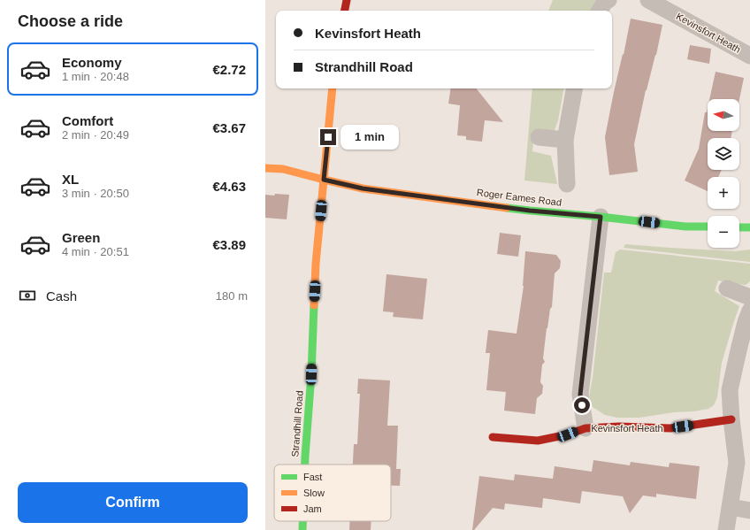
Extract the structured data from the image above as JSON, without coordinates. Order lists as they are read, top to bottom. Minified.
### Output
{"streets":{"main road":["Kevinsfort Heath","Roger Eames Road","Strandhill Road"]},"crossings":[["Kevinsfort Heath","Roger Eames Road"],["Roger Eames Road","Strandhill Road"]],"legend":["Fast","Slow","Jam"],"north":"left","page":{"heading":"Choose a ride","banner":["Kevinsfort Heath","Strandhill Road"],"list":[{"name":"Economy","note":"1 min · 20:48","value":"€2.72"},{"name":"Comfort","note":"2 min · 20:49","value":"€3.67"},{"name":"XL","note":"3 min · 20:50","value":"€4.63"},{"name":"Green","note":"4 min · 20:51","value":"€3.89"}],"map_buttons":["+","−"],"bubble":"1 min","pay":["Cash","180 m"],"buttons":"Confirm"}}
